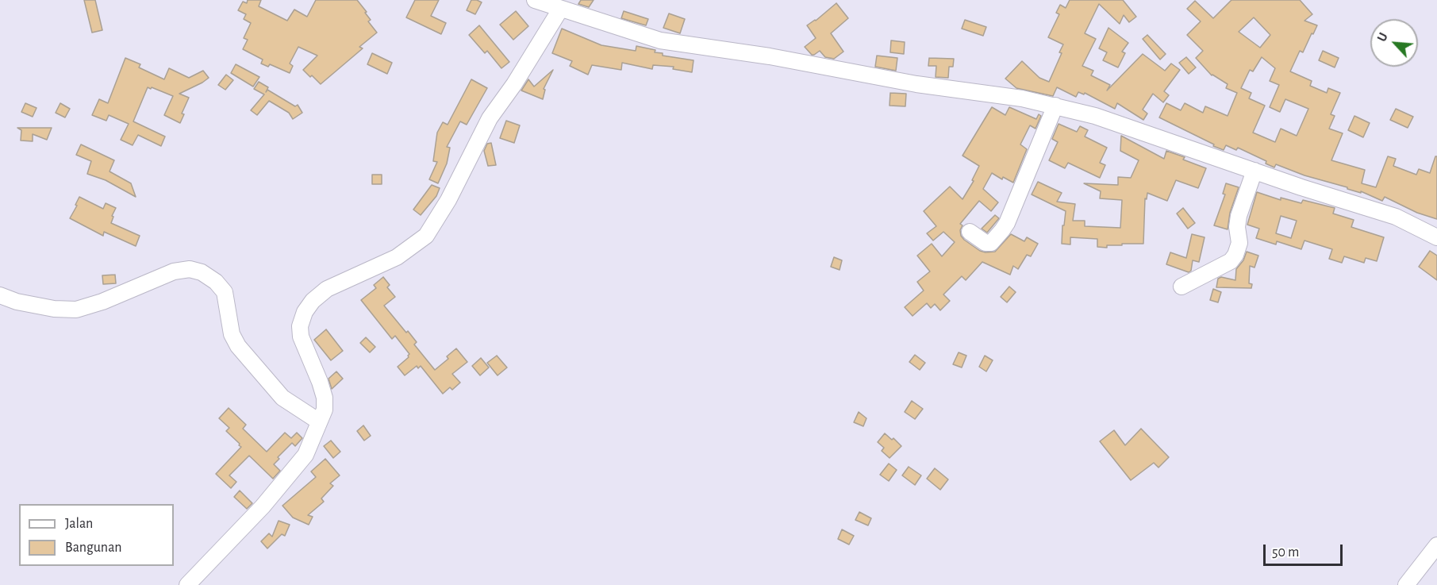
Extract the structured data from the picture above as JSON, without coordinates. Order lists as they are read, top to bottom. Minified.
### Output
{"legend":["Jalan","Bangunan"],"scale_bar":"50 m","north":"top left"}
